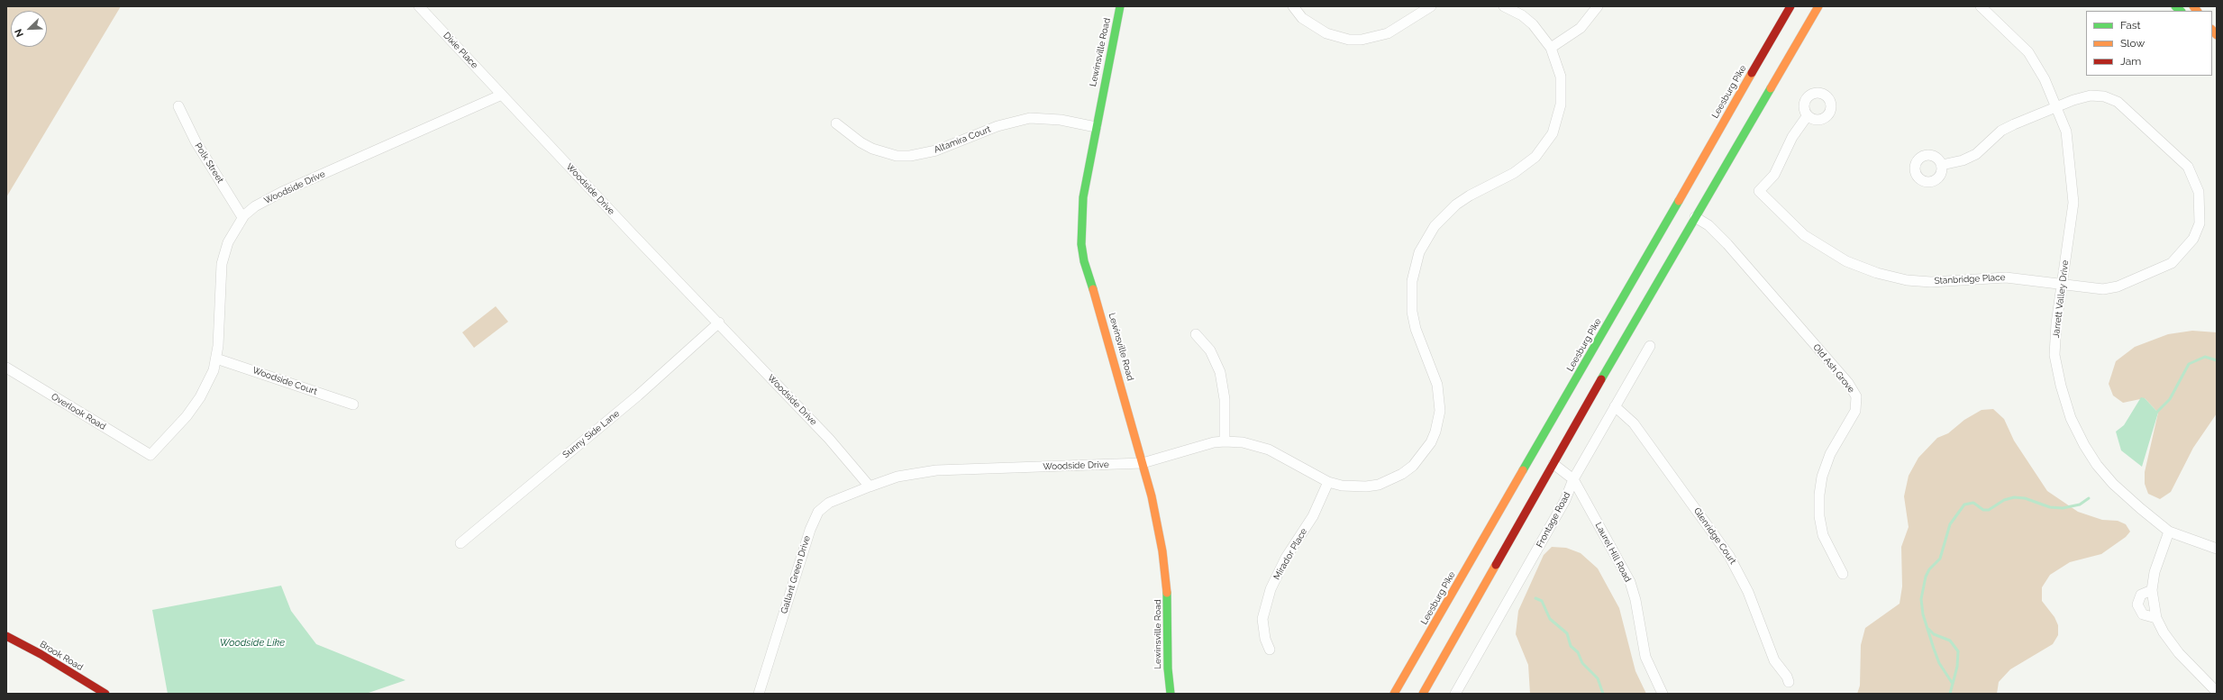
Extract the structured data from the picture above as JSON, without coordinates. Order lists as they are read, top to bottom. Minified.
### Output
{"streets":{"main road":["Lewinsville Road","Leesburg Pike","Brook Road"],"street":["Dixie Place","Altamira Court","Polk Street","Woodside Drive","Stanbridge Place","Jarrett Valley Drive","Old Ash Grove","Woodside Court","Overlook Road","Sunny Side Lane","Frontage Road","Glenridge Court","Laurel Hill Road","Mirador Place","Gallant Green Drive"]},"crossings":[["Dixie Place","Woodside Drive"],["Lewinsville Road","Altamira Court"],["Lewinsville Road","Woodside Drive"],["Polk Street","Woodside Drive"],["Woodside Drive","Woodside Court"],["Woodside Drive","Overlook Road"],["Woodside Drive","Sunny Side Lane"],["Woodside Drive","Mirador Place"],["Woodside Drive","Gallant Green Drive"],["Stanbridge Place","Jarrett Valley Drive"],["Frontage Road","Glenridge Court"],["Frontage Road","Laurel Hill Road"]],"water":["Woodside Like"],"legend":["Fast","Slow","Jam"],"north":"bottom left"}
